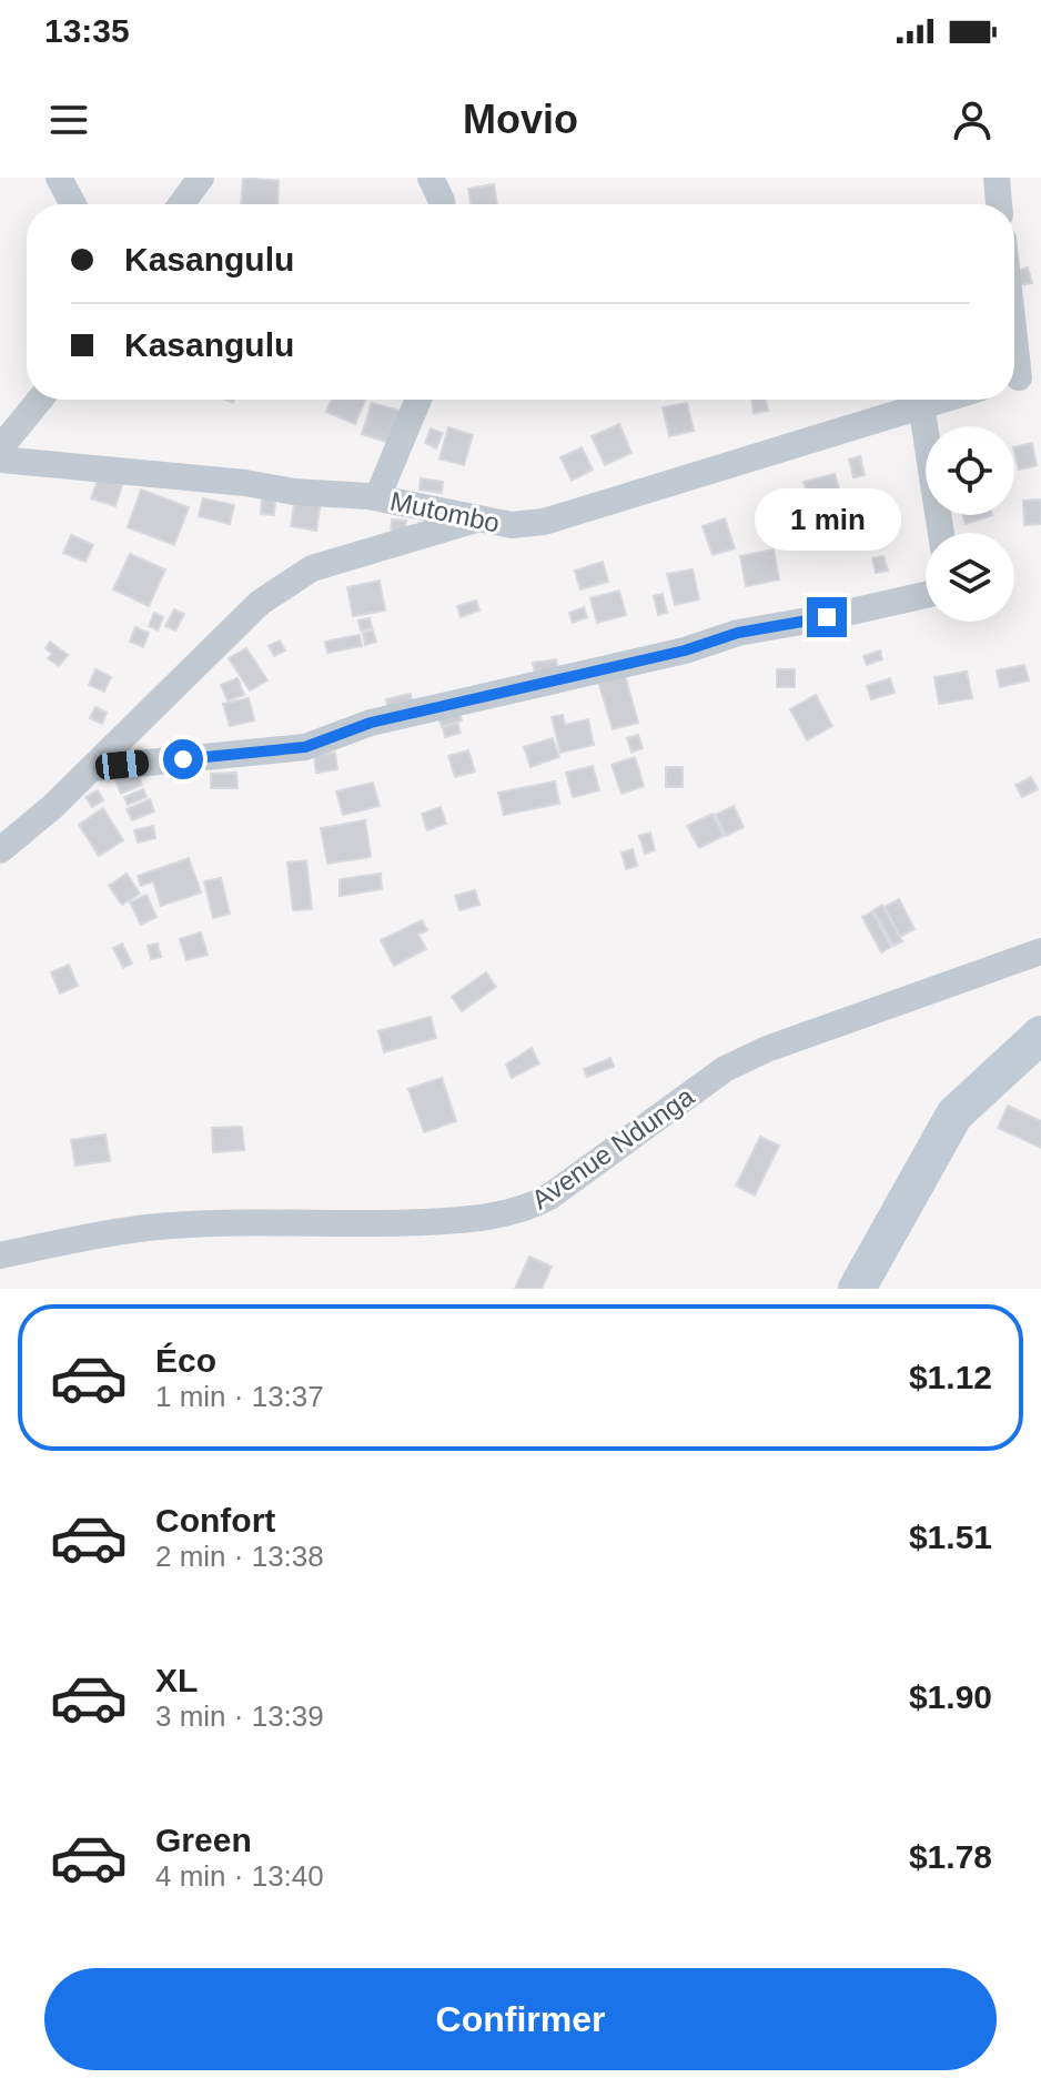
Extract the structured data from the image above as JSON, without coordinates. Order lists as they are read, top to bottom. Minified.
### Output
{"streets":{"street":["Mutombo","Avenue Ndunga"]},"page":{"status":"13:35","header":"Movio","banner":["Kasangulu","Kasangulu"],"bubble":"1 min","list":[{"name":"Éco","note":"1 min · 13:37","value":"$1.12"},{"name":"Confort","note":"2 min · 13:38","value":"$1.51"},{"name":"XL","note":"3 min · 13:39","value":"$1.90"},{"name":"Green","note":"4 min · 13:40","value":"$1.78"}],"buttons":"Confirmer"}}
